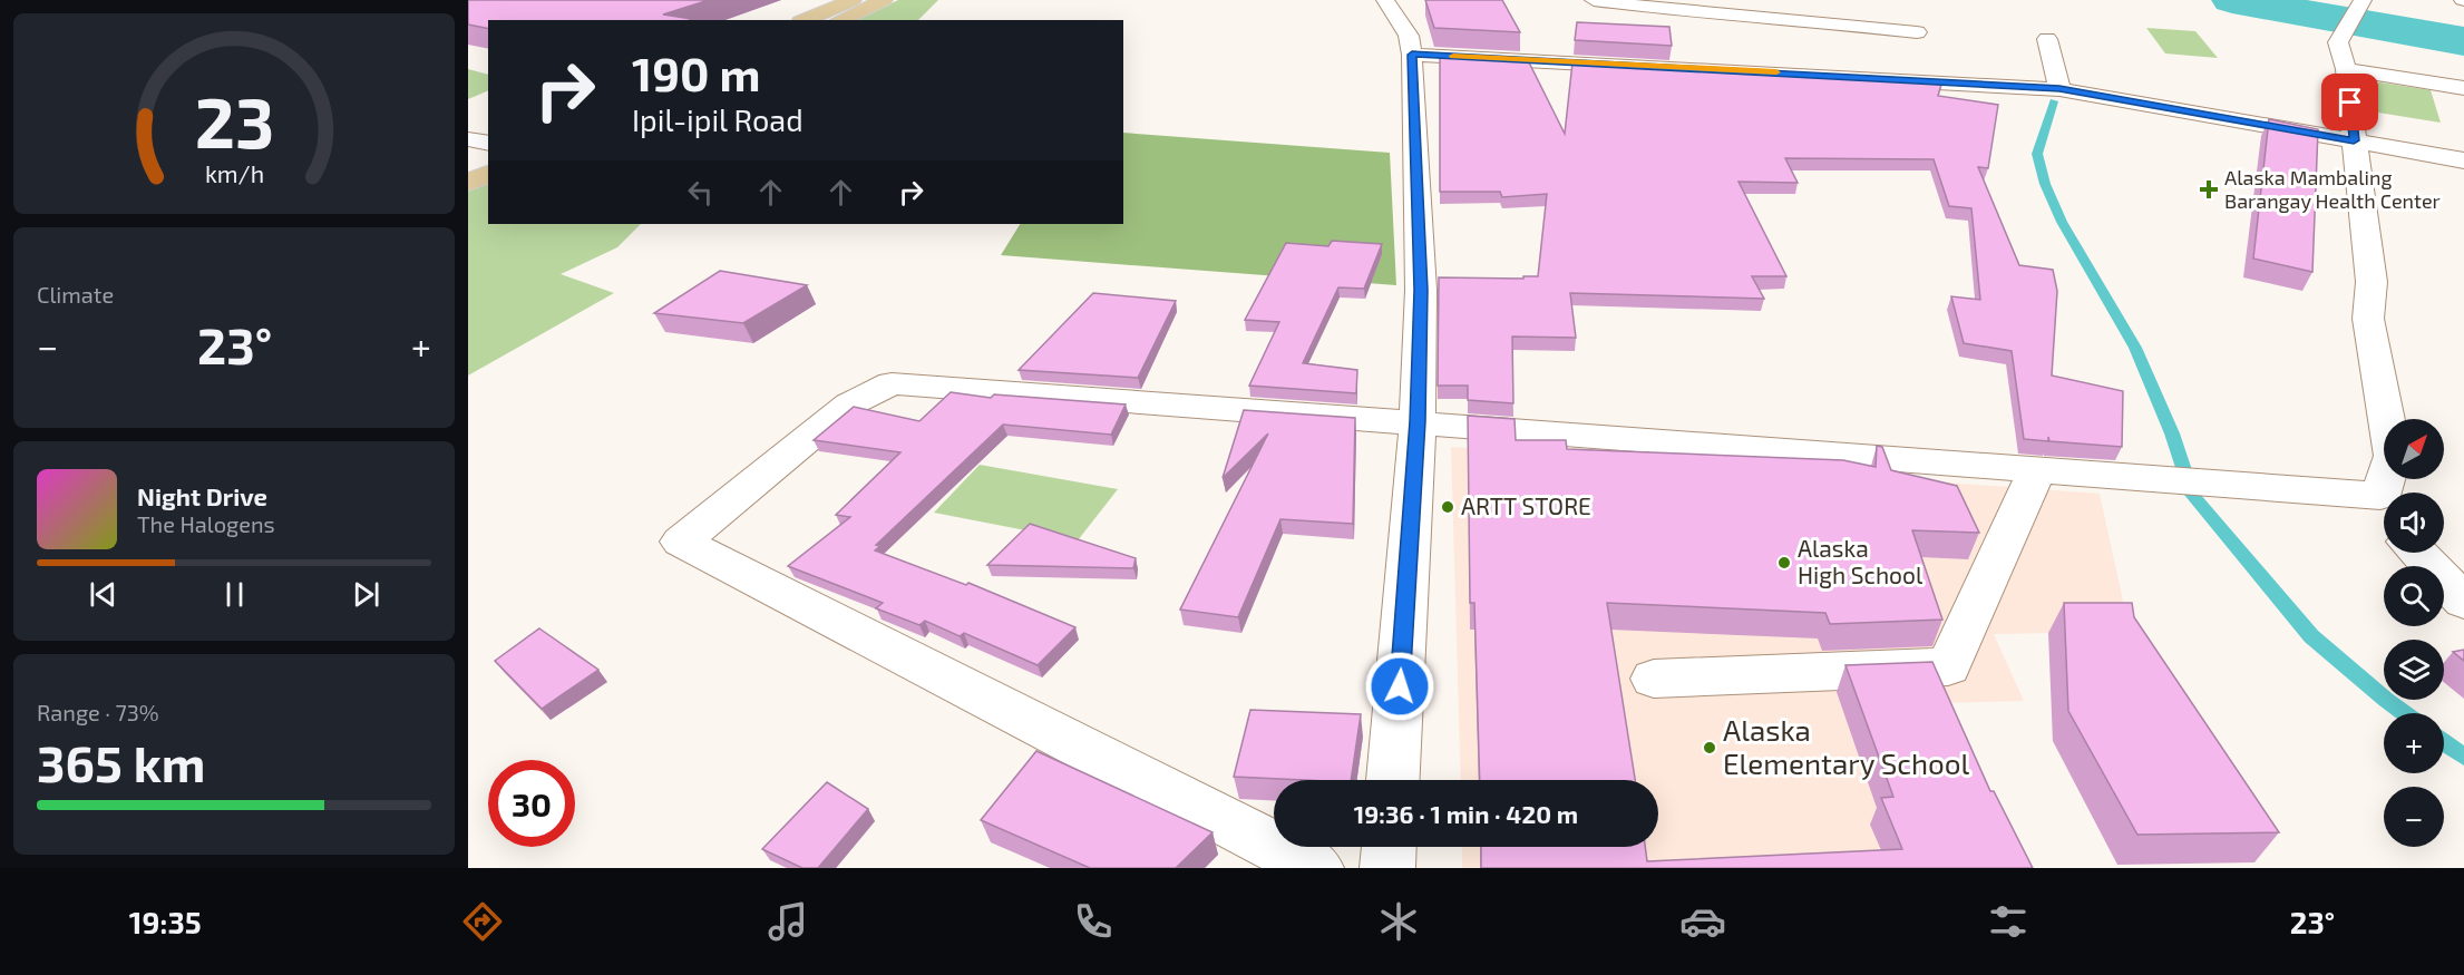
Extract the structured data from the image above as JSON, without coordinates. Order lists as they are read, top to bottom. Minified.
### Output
{"places":{"health":["Alaska Mambaling Barangay Health Center"],"other":["ARTT STORE","Alaska High School","Alaska Elementary School"]},"north":"top right","page":{"turn":["190 m","Ipil-ipil Road"],"tile":["Climate",["Range · 73%","365 km"]],"heat":["−","23°","+"],"map_buttons":["+","−"],"song":["Night Drive","The Halogens"],"limit":"30","trip":"19:36 · 1 min · 420 m","tabs":["19:35","23°"],"gauge":["23","km/h"]}}
